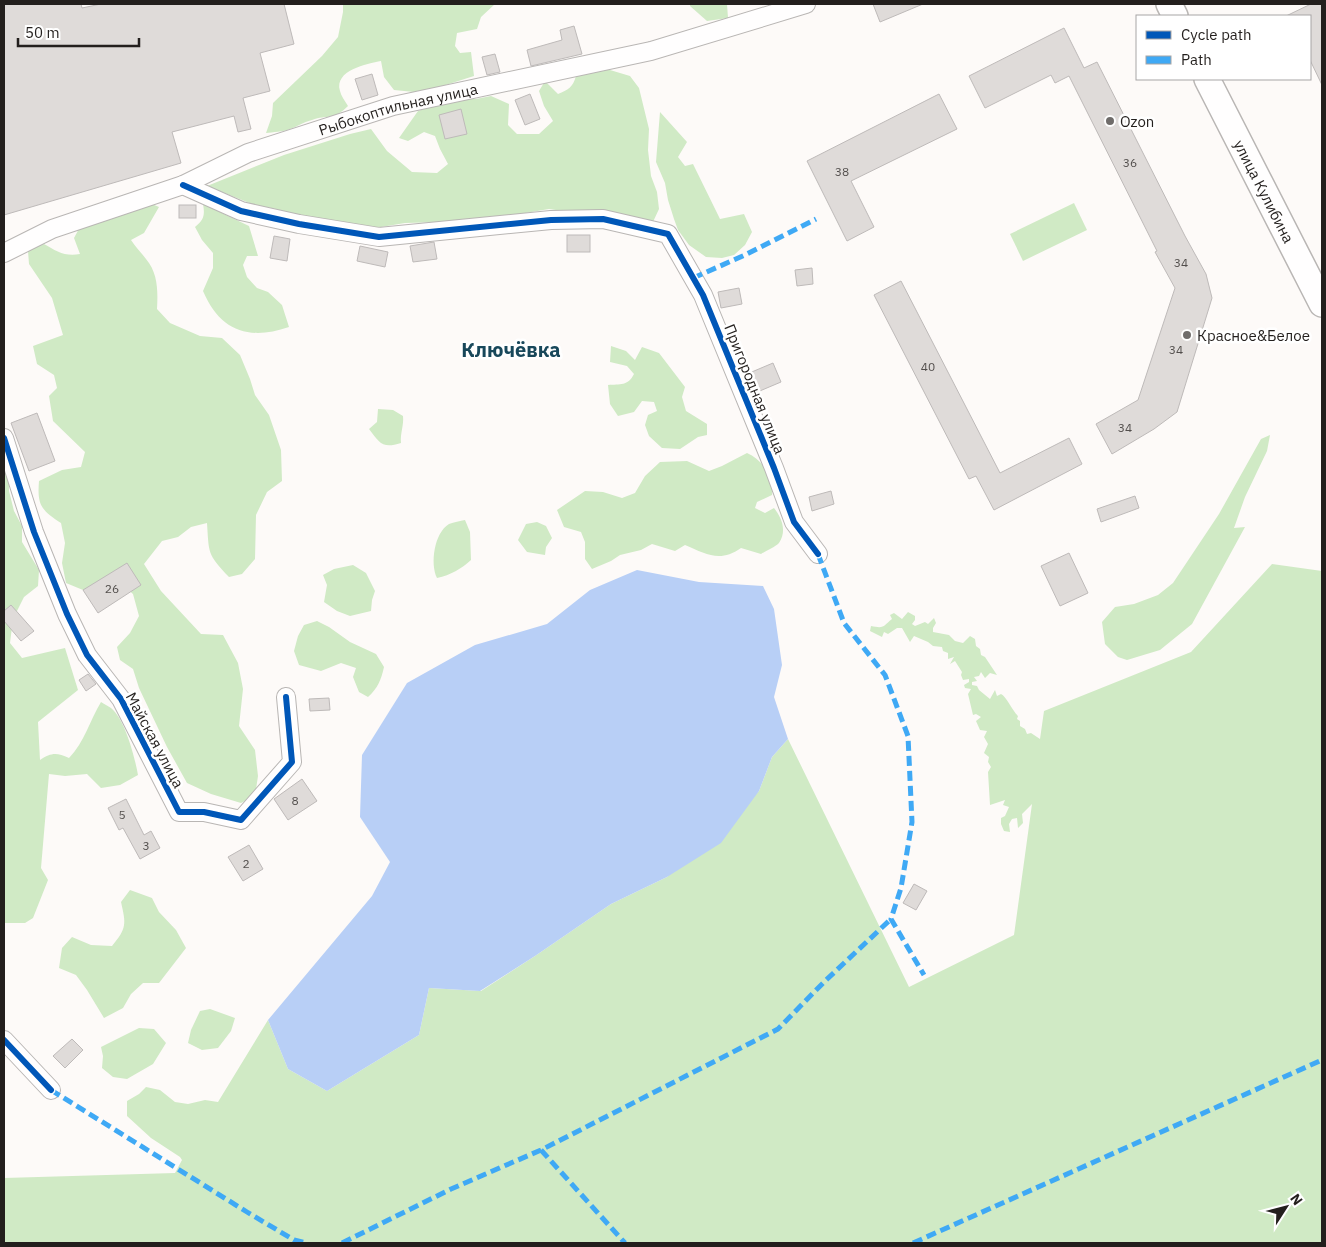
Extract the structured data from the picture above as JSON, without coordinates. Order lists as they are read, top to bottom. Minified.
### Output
{"streets":{"main road":["улица Кулибина"],"street":["Рыбокоптильная улица","Пригородная улица","Майская улица"]},"crossings":[["Рыбокоптильная улица","Пригородная улица"]],"districts":["Ключёвка"],"places":["Ozon","Красное&Белое"],"house_numbers":["36","38","34","34","40","34","26","8","5","3","2"],"legend":["Cycle path","Path"],"scale_bar":"50 m","north":"top right"}
